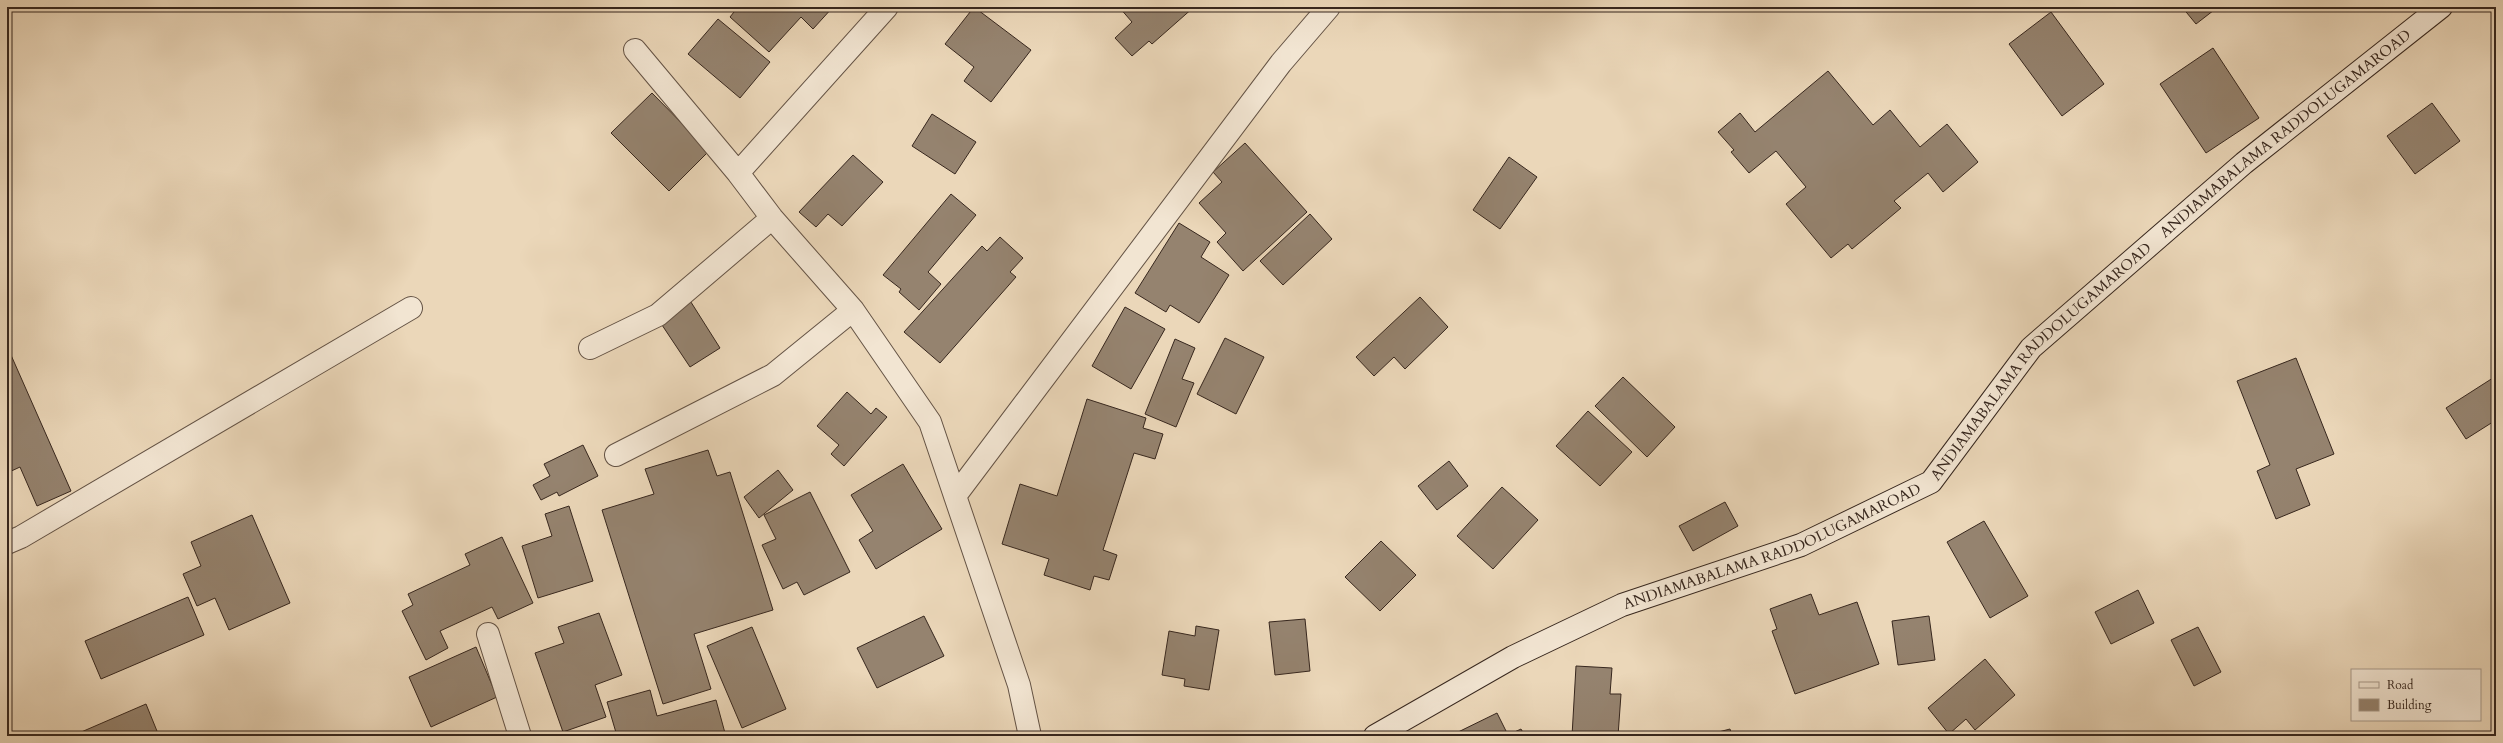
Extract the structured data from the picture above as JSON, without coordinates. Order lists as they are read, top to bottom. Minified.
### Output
{"streets":{"street":["ANDIAMABALAMA RADDOLUGAMAROAD"]},"legend":["Road","Building"]}
